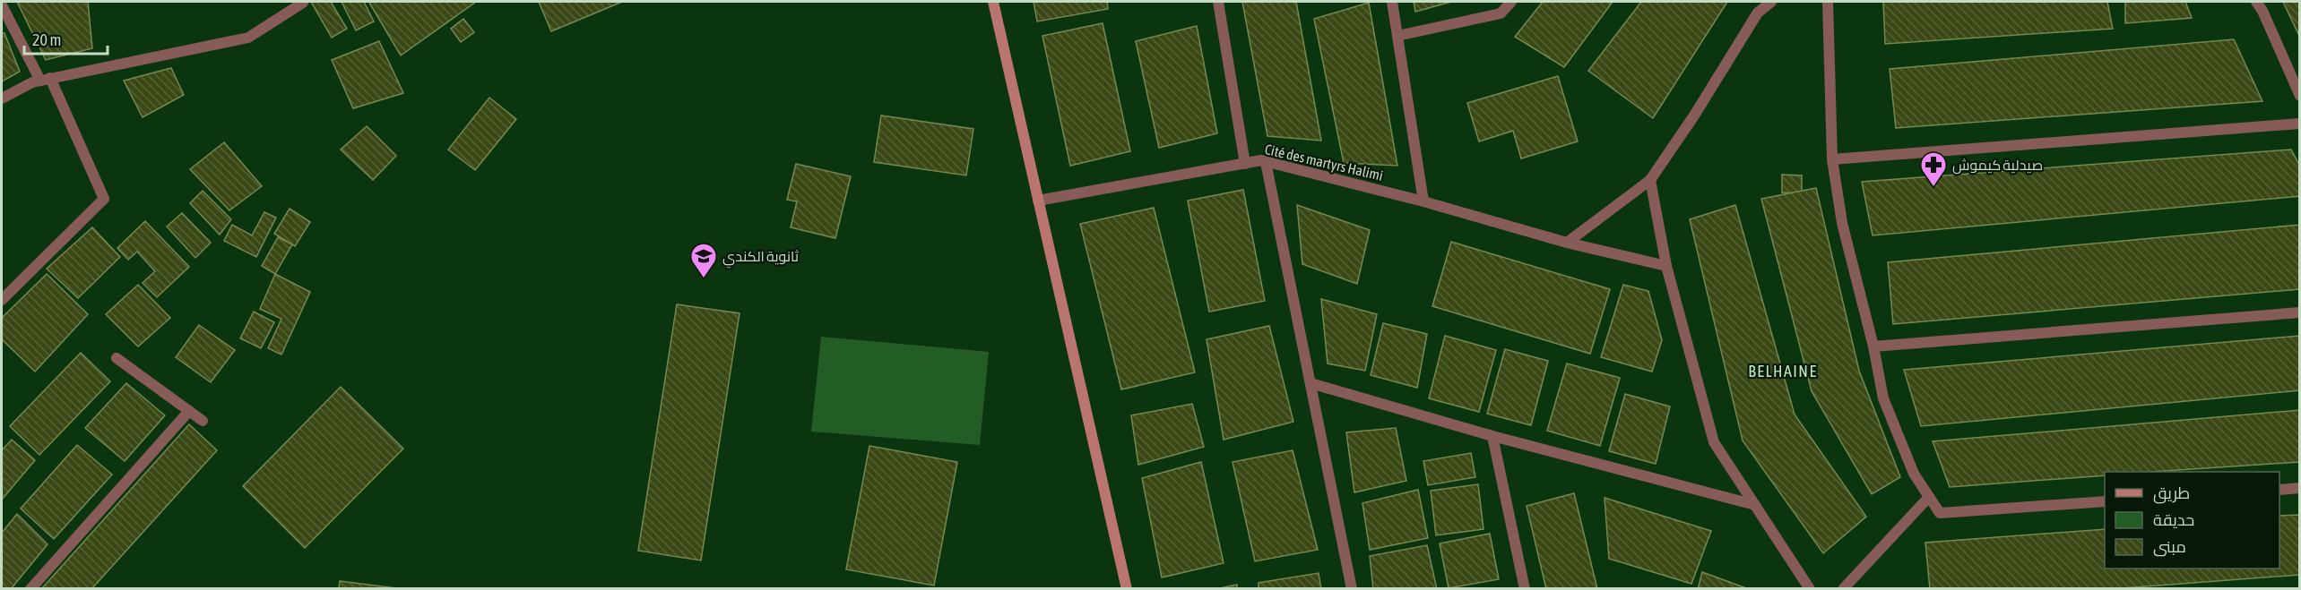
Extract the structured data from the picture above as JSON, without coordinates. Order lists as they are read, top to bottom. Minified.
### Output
{"streets":{"street":["Cité des martyrs Halimi"]},"districts":["BELHAINE"],"places":{"pharmacy":["صيدلية كيموش"],"school or university":["ثانوية الكندي"]},"legend":["طريق","حديقة","مبنى"],"scale_bar":"20 m"}
